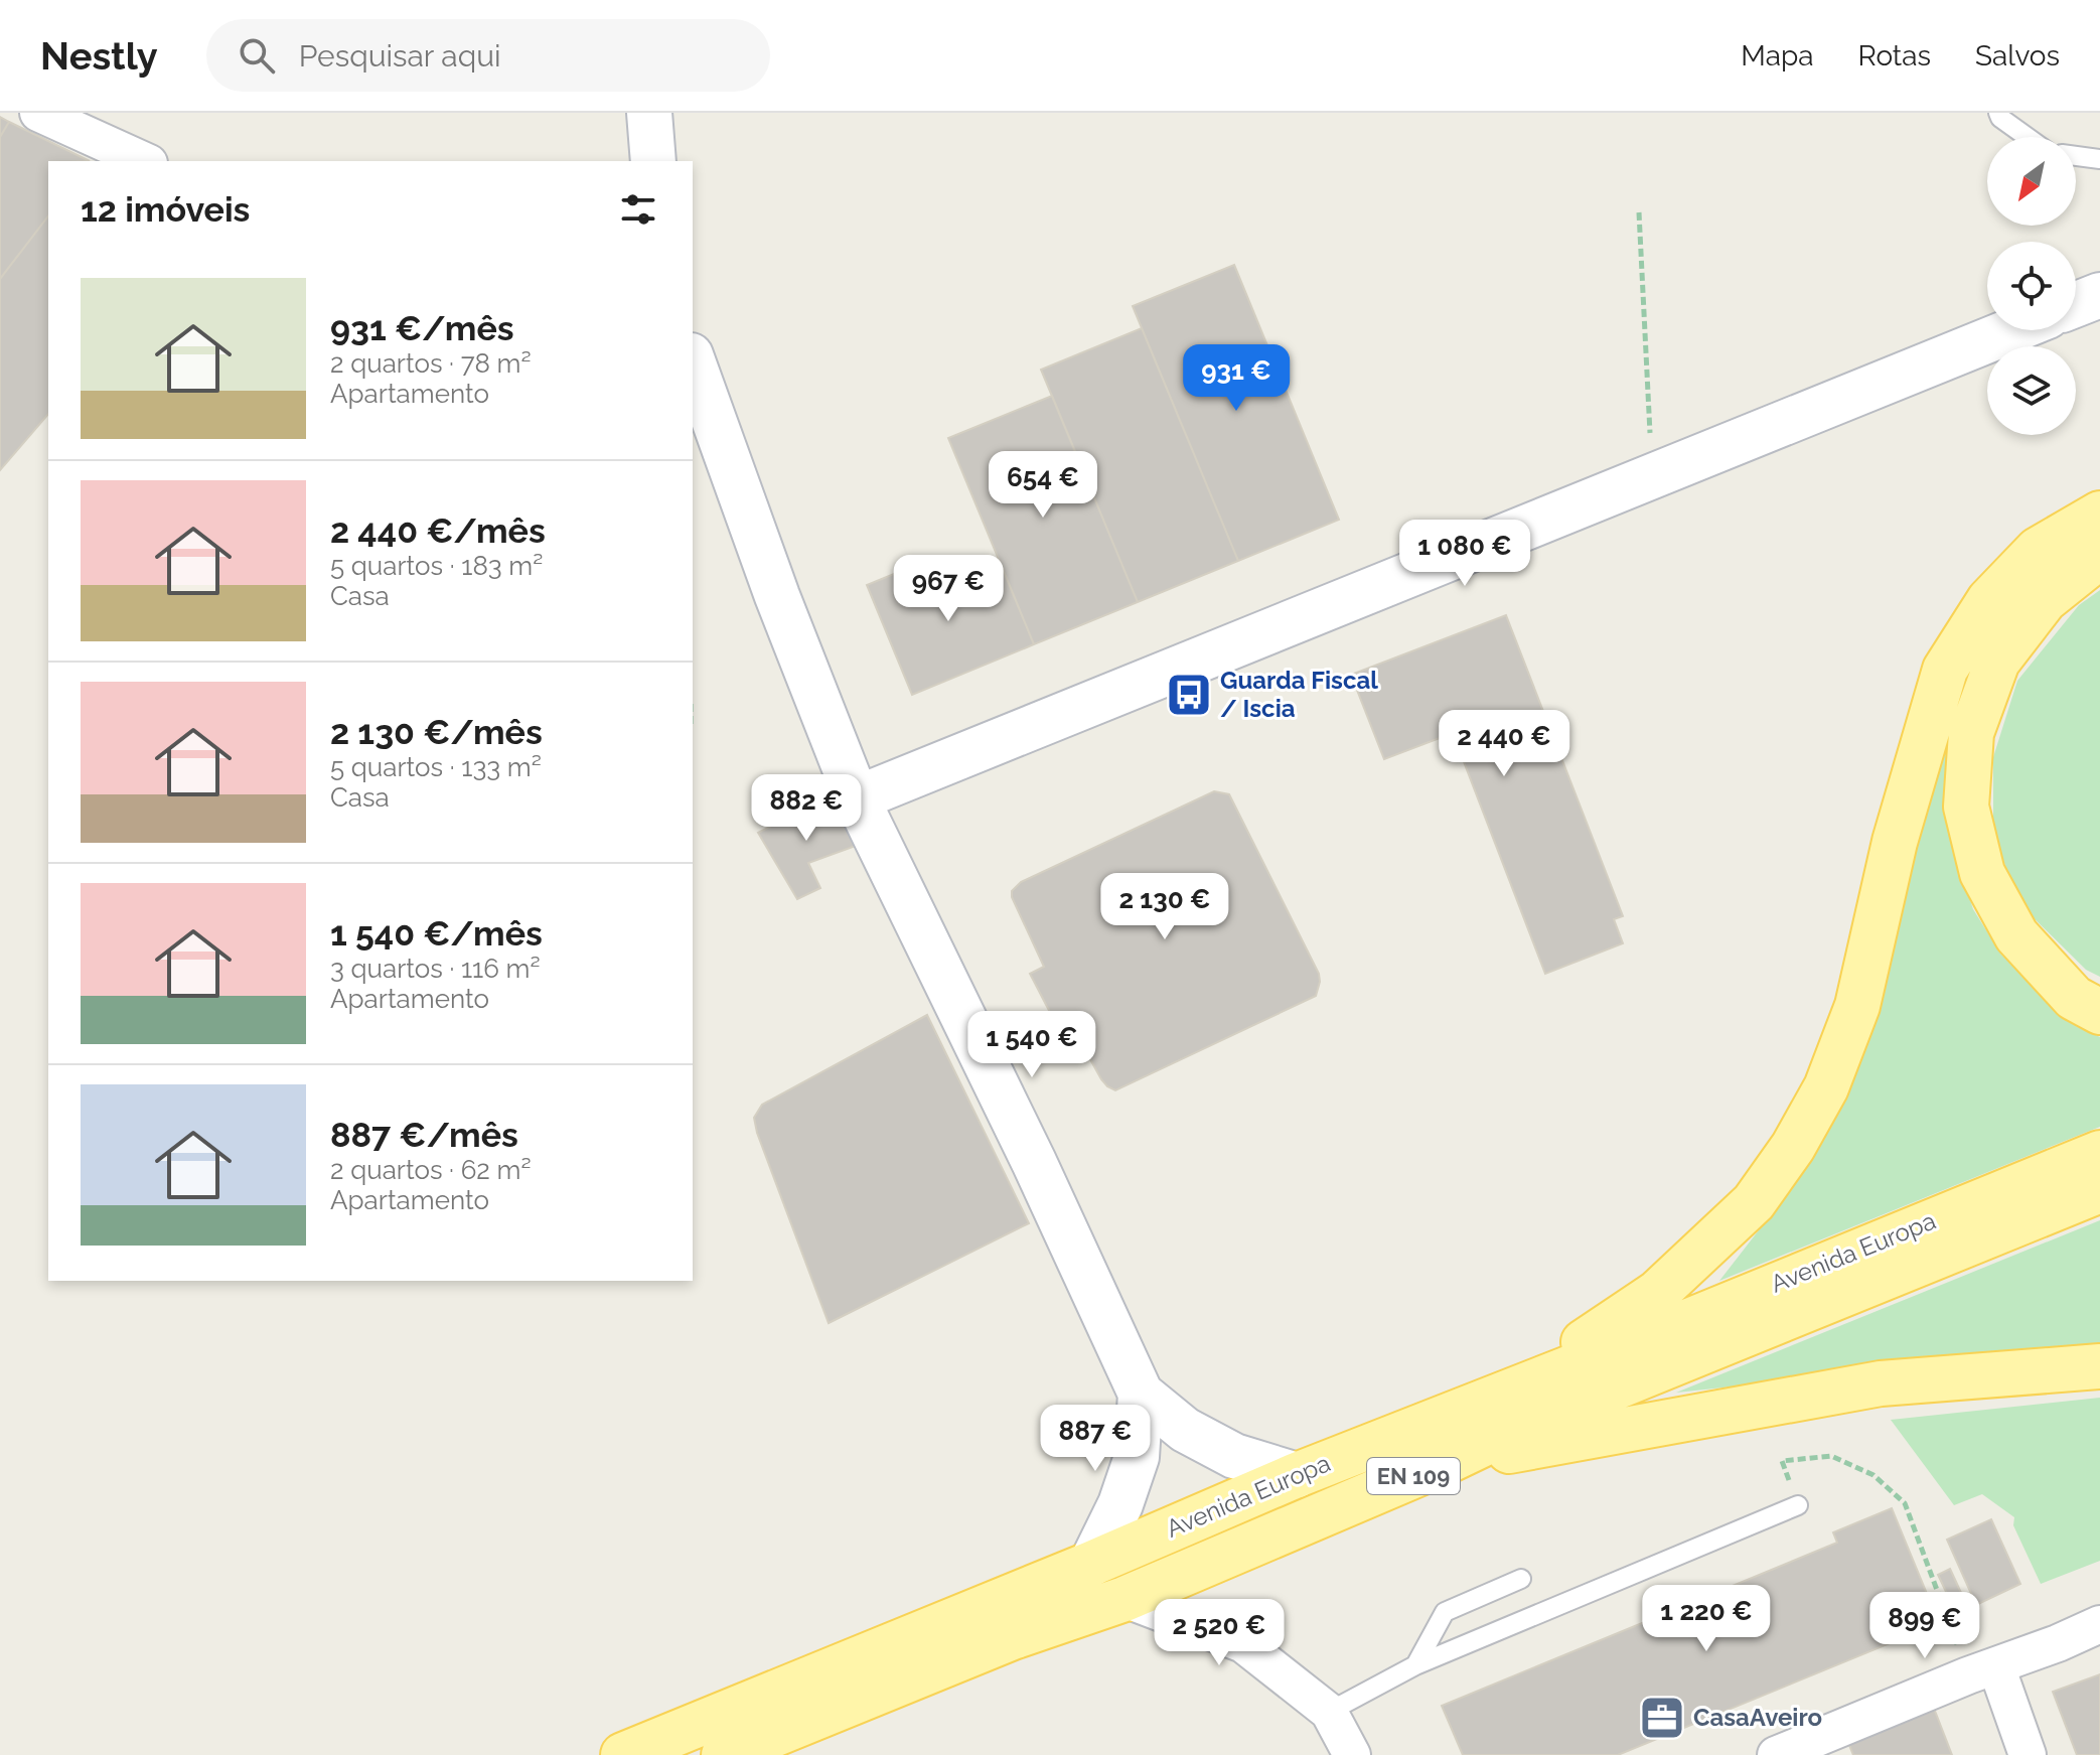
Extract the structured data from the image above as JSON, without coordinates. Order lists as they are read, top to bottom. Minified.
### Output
{"streets":{"main road":["Avenida Europa","EN 109"]},"places":{"bus stop":["Guarda Fiscal / Iscia"],"office":["CasaAveiro"]},"north":"bottom left","page":{"header":"Nestly","search":"Pesquisar aqui","nav":["Mapa","Rotas","Salvos"],"heading":"12 imóveis","list":[{"name":"931 €/mês","note":"2 quartos · 78 m² · Apartamento"},{"name":"2 440 €/mês","note":"5 quartos · 183 m² · Casa"},{"name":"2 130 €/mês","note":"5 quartos · 133 m² · Casa"},{"name":"1 540 €/mês","note":"3 quartos · 116 m² · Apartamento"},{"name":"887 €/mês","note":"2 quartos · 62 m² · Apartamento"}],"price":["931 €","654 €","1 080 €","967 €","2 440 €","882 €","2 130 €","1 540 €","887 €","1 220 €","899 €","2 520 €"]}}
